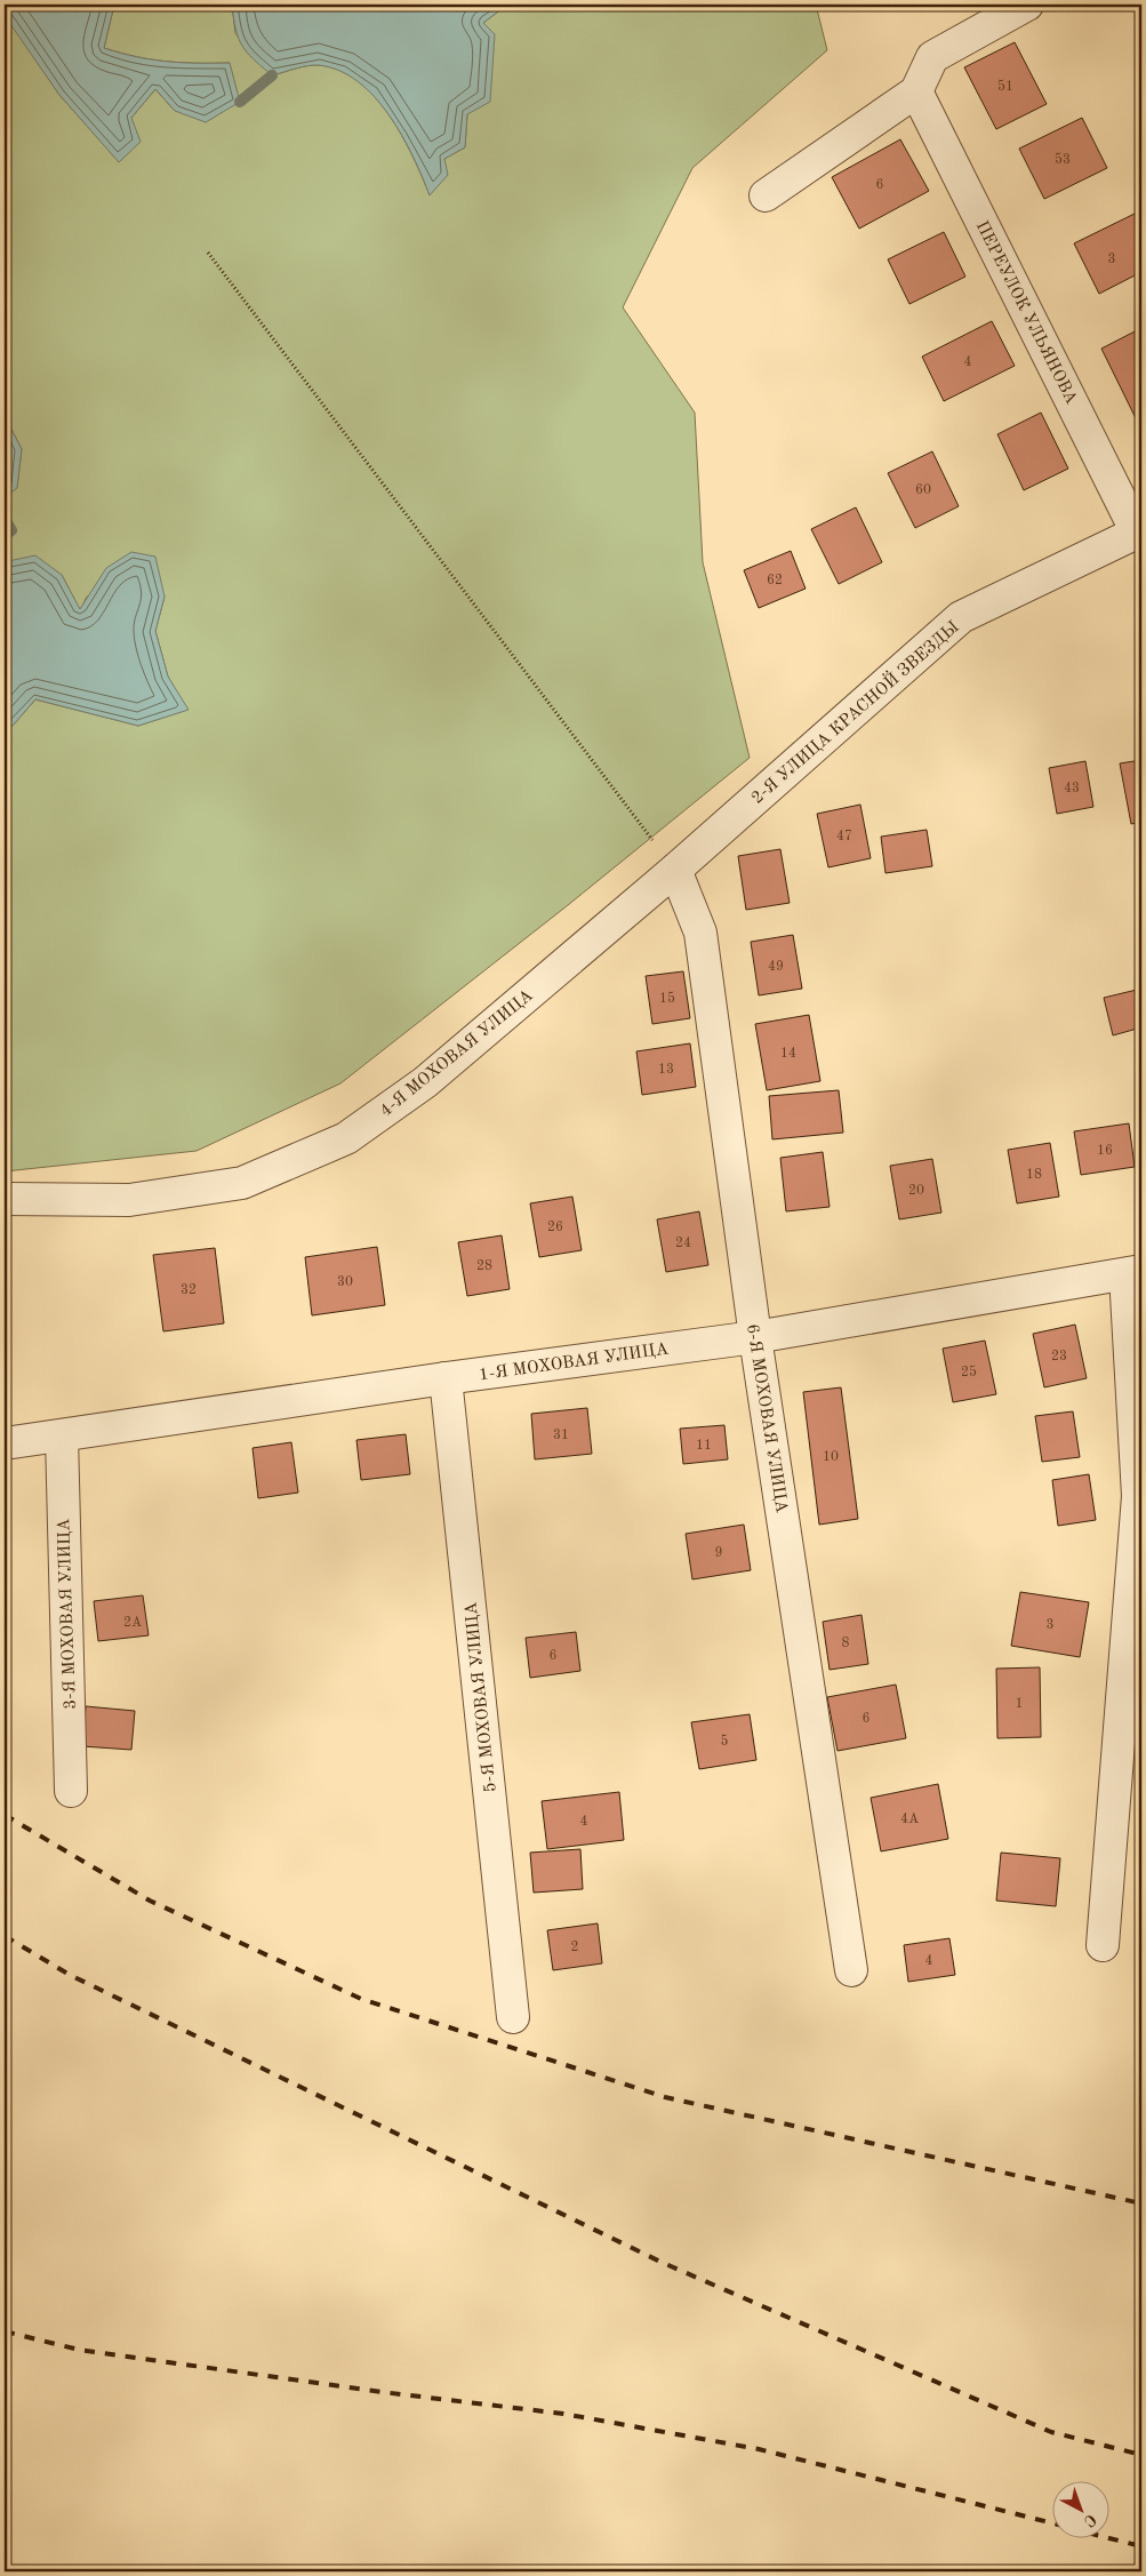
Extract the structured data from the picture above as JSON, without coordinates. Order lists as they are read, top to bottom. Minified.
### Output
{"streets":{"street":["ПЕРЕУЛОК УЛЬЯНОВА","2-Я УЛИЦА КРАСНОЙ ЗВЕЗДЫ","4-Я МОХОВАЯ УЛИЦА","1-Я МОХОВАЯ УЛИЦА","6-Я МОХОВАЯ УЛИЦА","3-Я МОХОВАЯ УЛИЦА","5-Я МОХОВАЯ УЛИЦА"]},"crossings":[["ПЕРЕУЛОК УЛЬЯНОВА","2-Я УЛИЦА КРАСНОЙ ЗВЕЗДЫ"],["2-Я УЛИЦА КРАСНОЙ ЗВЕЗДЫ","4-Я МОХОВАЯ УЛИЦА"],["2-Я УЛИЦА КРАСНОЙ ЗВЕЗДЫ","6-Я МОХОВАЯ УЛИЦА"],["4-Я МОХОВАЯ УЛИЦА","6-Я МОХОВАЯ УЛИЦА"],["1-Я МОХОВАЯ УЛИЦА","6-Я МОХОВАЯ УЛИЦА"],["1-Я МОХОВАЯ УЛИЦА","3-Я МОХОВАЯ УЛИЦА"],["1-Я МОХОВАЯ УЛИЦА","5-Я МОХОВАЯ УЛИЦА"]],"house_numbers":["51","53","6","3","4","60","62","43","47","49","15","14","13","16","18","20","26","24","28","30","32","23","25","31","11","10","9","2А","3","8","6","1","6","5","4А","4","2","4"],"north":"bottom right"}
